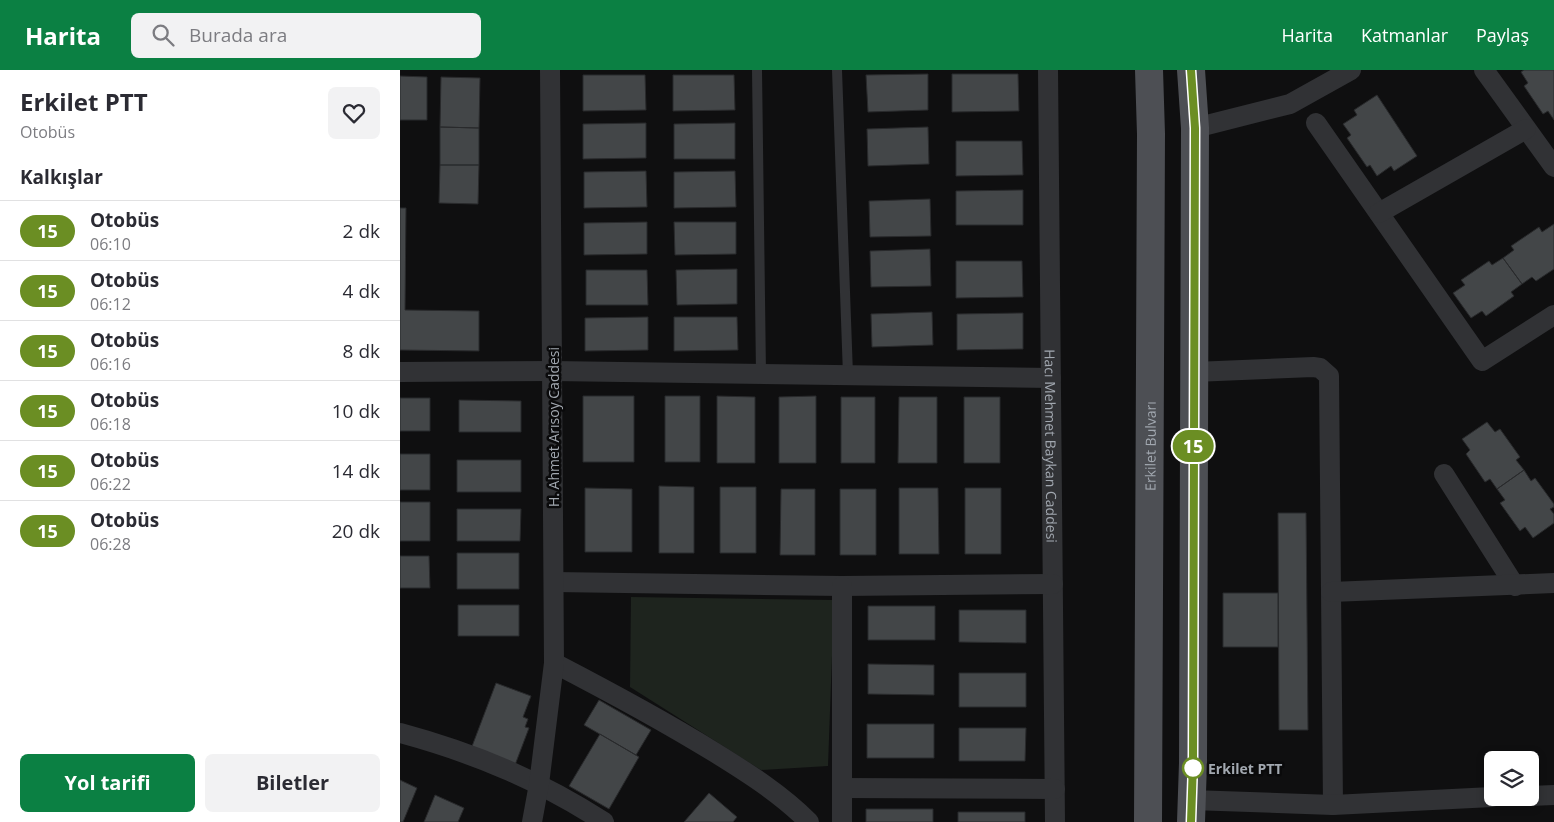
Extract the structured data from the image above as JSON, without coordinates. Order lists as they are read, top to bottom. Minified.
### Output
{"streets":{"main road":["Erkilet Bulvarı"],"street":["H. Ahmet Arısoy Caddesi","Hacı Mehmet Baykan Caddesi"]},"places":["Erkilet PTT"],"lines":["bus line 15"],"page":{"header":"Harita","search":"Burada ara","nav":["Harita","Katmanlar","Paylaş"],"heading":[["Erkilet PTT","Otobüs"],"Kalkışlar"],"on_map":"15","list":[{"mark":"15","name":"Otobüs","note":"06:10","value":"2 dk"},{"mark":"15","name":"Otobüs","note":"06:12","value":"4 dk"},{"mark":"15","name":"Otobüs","note":"06:16","value":"8 dk"},{"mark":"15","name":"Otobüs","note":"06:18","value":"10 dk"},{"mark":"15","name":"Otobüs","note":"06:22","value":"14 dk"},{"mark":"15","name":"Otobüs","note":"06:28","value":"20 dk"}],"buttons":["Yol tarifi","Biletler"]}}
